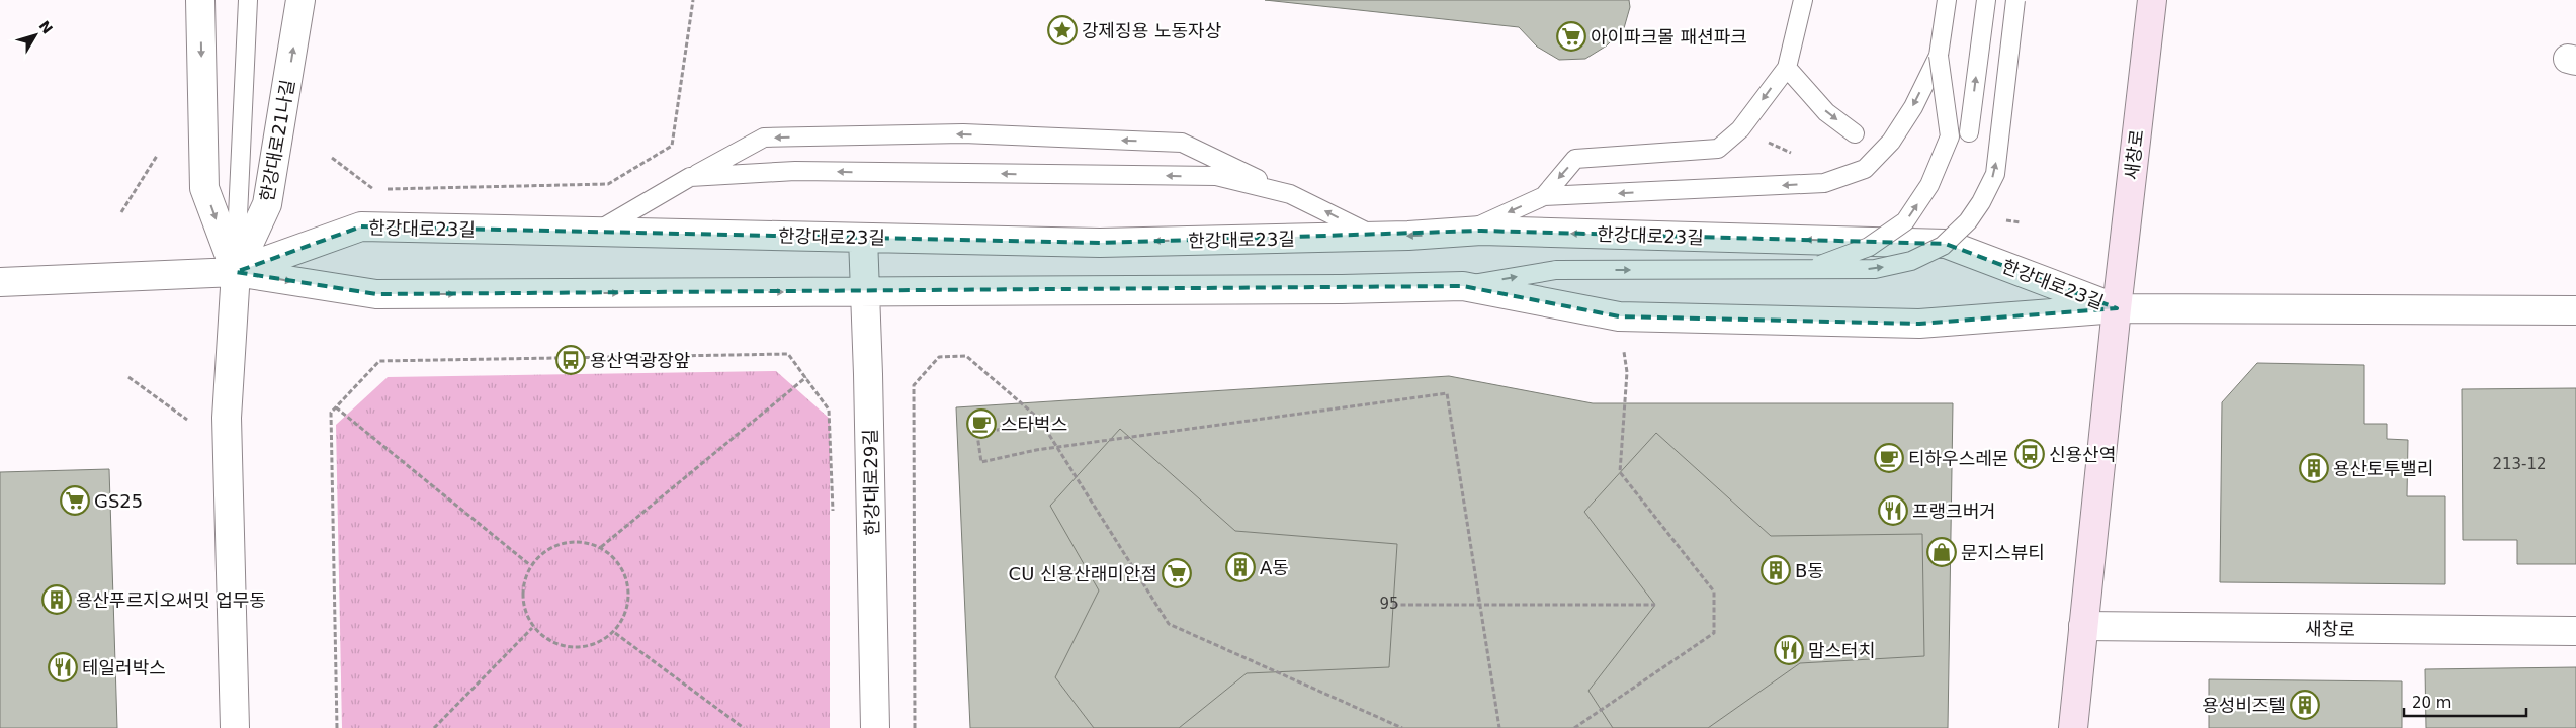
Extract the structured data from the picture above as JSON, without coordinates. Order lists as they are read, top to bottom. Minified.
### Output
{"streets":{"main road":["새창로"],"street":["한강대로21나길","한강대로23길","한강대로29길"]},"crossings":[["한강대로21나길","한강대로23길"],["새창로","한강대로23길"],["한강대로23길","한강대로29길"]],"places":{"place":["강제징용 노동자상"],"supermarket":["아이파크몰 패션파크","GS25","CU 신용산래미안점"],"bus stop":["용산역광장앞","신용산역"],"cafe":["스타벅스","티하우스레몬"],"building":["용산토투밸리","A동","B동","용산푸르지오써밋 업무동","용성비즈텔"],"restaurant":["프랭크버거","맘스터치","테일러박스"],"shop":["문지스뷰티"]},"house_numbers":["213-12","95"],"scale_bar":"20 m","north":"top right"}
